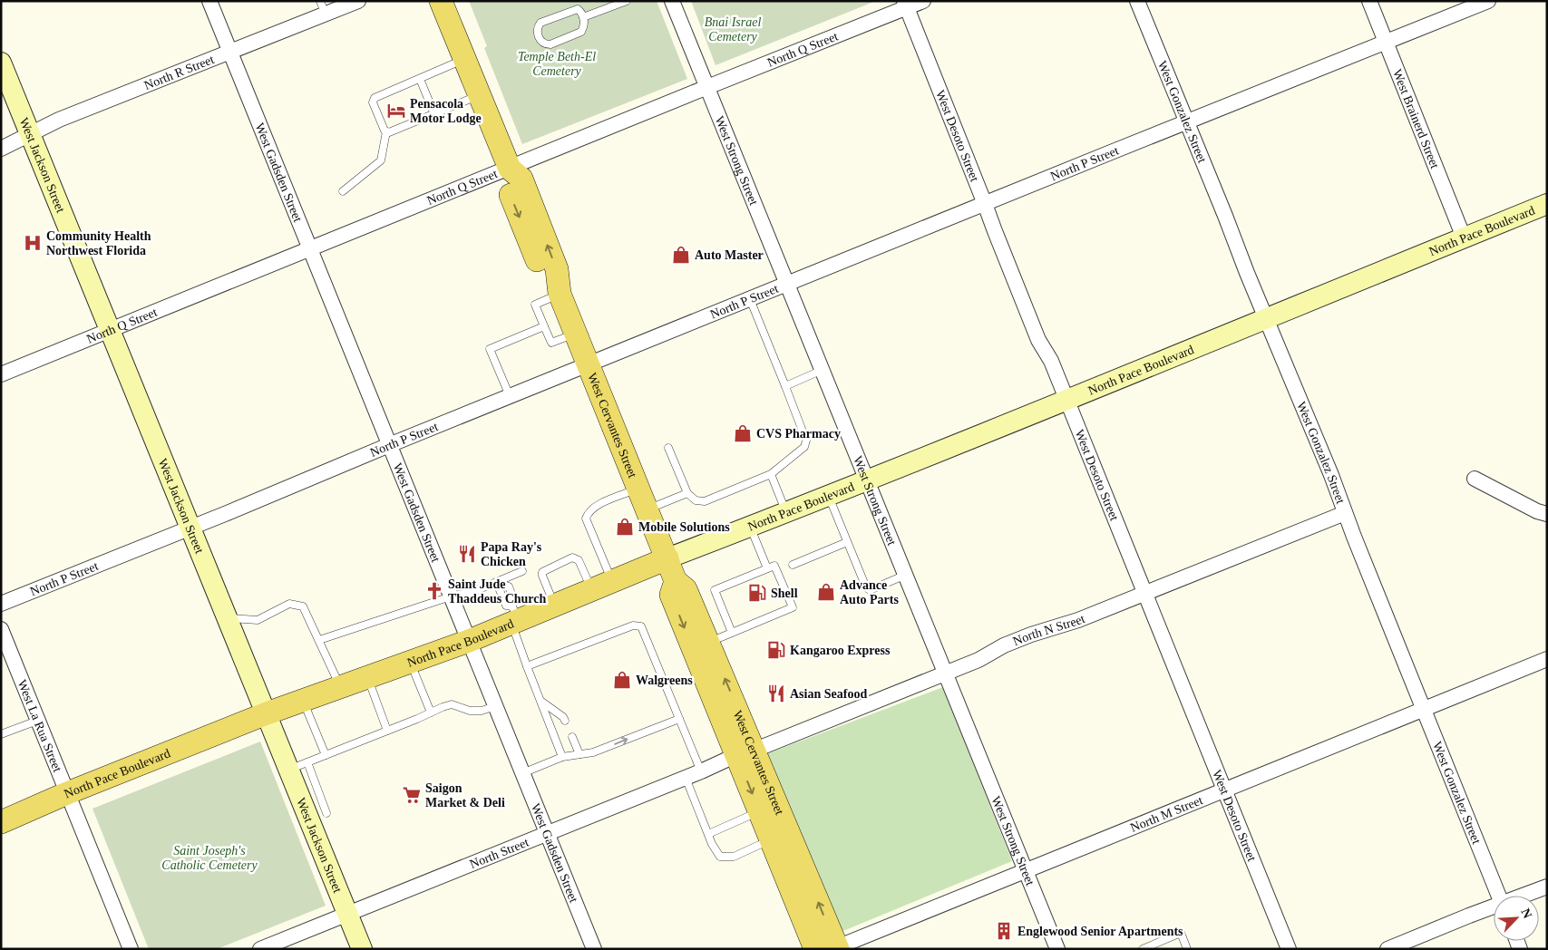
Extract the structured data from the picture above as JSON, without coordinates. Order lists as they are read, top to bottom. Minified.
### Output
{"streets":{"main road":["North Pace Boulevard","West Cervantes Street"],"street":["North Q Street","North R Street","West Gonzalez Street","West Brainerd Street","West Desoto Street","West Strong Street","North P Street","West Jackson Street","West Gadsden Street","North N Street","West La Rua Street","North M Street","North Street"]},"crossings":[["North Q Street","West Desoto Street"],["North Q Street","West Strong Street"],["North Q Street","West Jackson Street"],["North Q Street","West Gadsden Street"],["North Q Street","West Cervantes Street"],["North R Street","West Jackson Street"],["North R Street","West Gadsden Street"],["West Gonzalez Street","North P Street"],["West Gonzalez Street","North Pace Boulevard"],["West Gonzalez Street","North N Street"],["West Gonzalez Street","North M Street"],["West Brainerd Street","North P Street"],["West Brainerd Street","North Pace Boulevard"],["West Desoto Street","North P Street"],["West Desoto Street","North Pace Boulevard"],["West Desoto Street","North N Street"],["West Desoto Street","North M Street"],["West Strong Street","North P Street"],["West Strong Street","North Pace Boulevard"],["West Strong Street","North N Street"],["West Strong Street","North M Street"],["North P Street","West Jackson Street"],["North P Street","West Gadsden Street"],["North P Street","West Cervantes Street"],["West Jackson Street","North Pace Boulevard"],["West Jackson Street","North Street"],["West Gadsden Street","North Pace Boulevard"],["West Gadsden Street","North Street"],["North Pace Boulevard","West Cervantes Street"],["North Pace Boulevard","West La Rua Street"],["West Cervantes Street","North N Street"],["West Cervantes Street","North M Street"],["West Cervantes Street","North Street"],["North N Street","North Street"]],"parks":["Bnai Israel Cemetery","Temple Beth-El Cemetery","Saint Joseph's Catholic Cemetery"],"places":{"hotel":["Pensacola Motor Lodge"],"hospital":["Community Health Northwest Florida"],"shop":["Auto Master","CVS Pharmacy","Mobile Solutions","Advance Auto Parts","Walgreens"],"restaurant":["Papa Ray's Chicken","Asian Seafood"],"church":["Saint Jude Thaddeus Church"],"fuel station":["Shell","Kangaroo Express"],"supermarket":["Saigon Market & Deli"],"building":["Englewood Senior Apartments"]},"north":"top right"}
